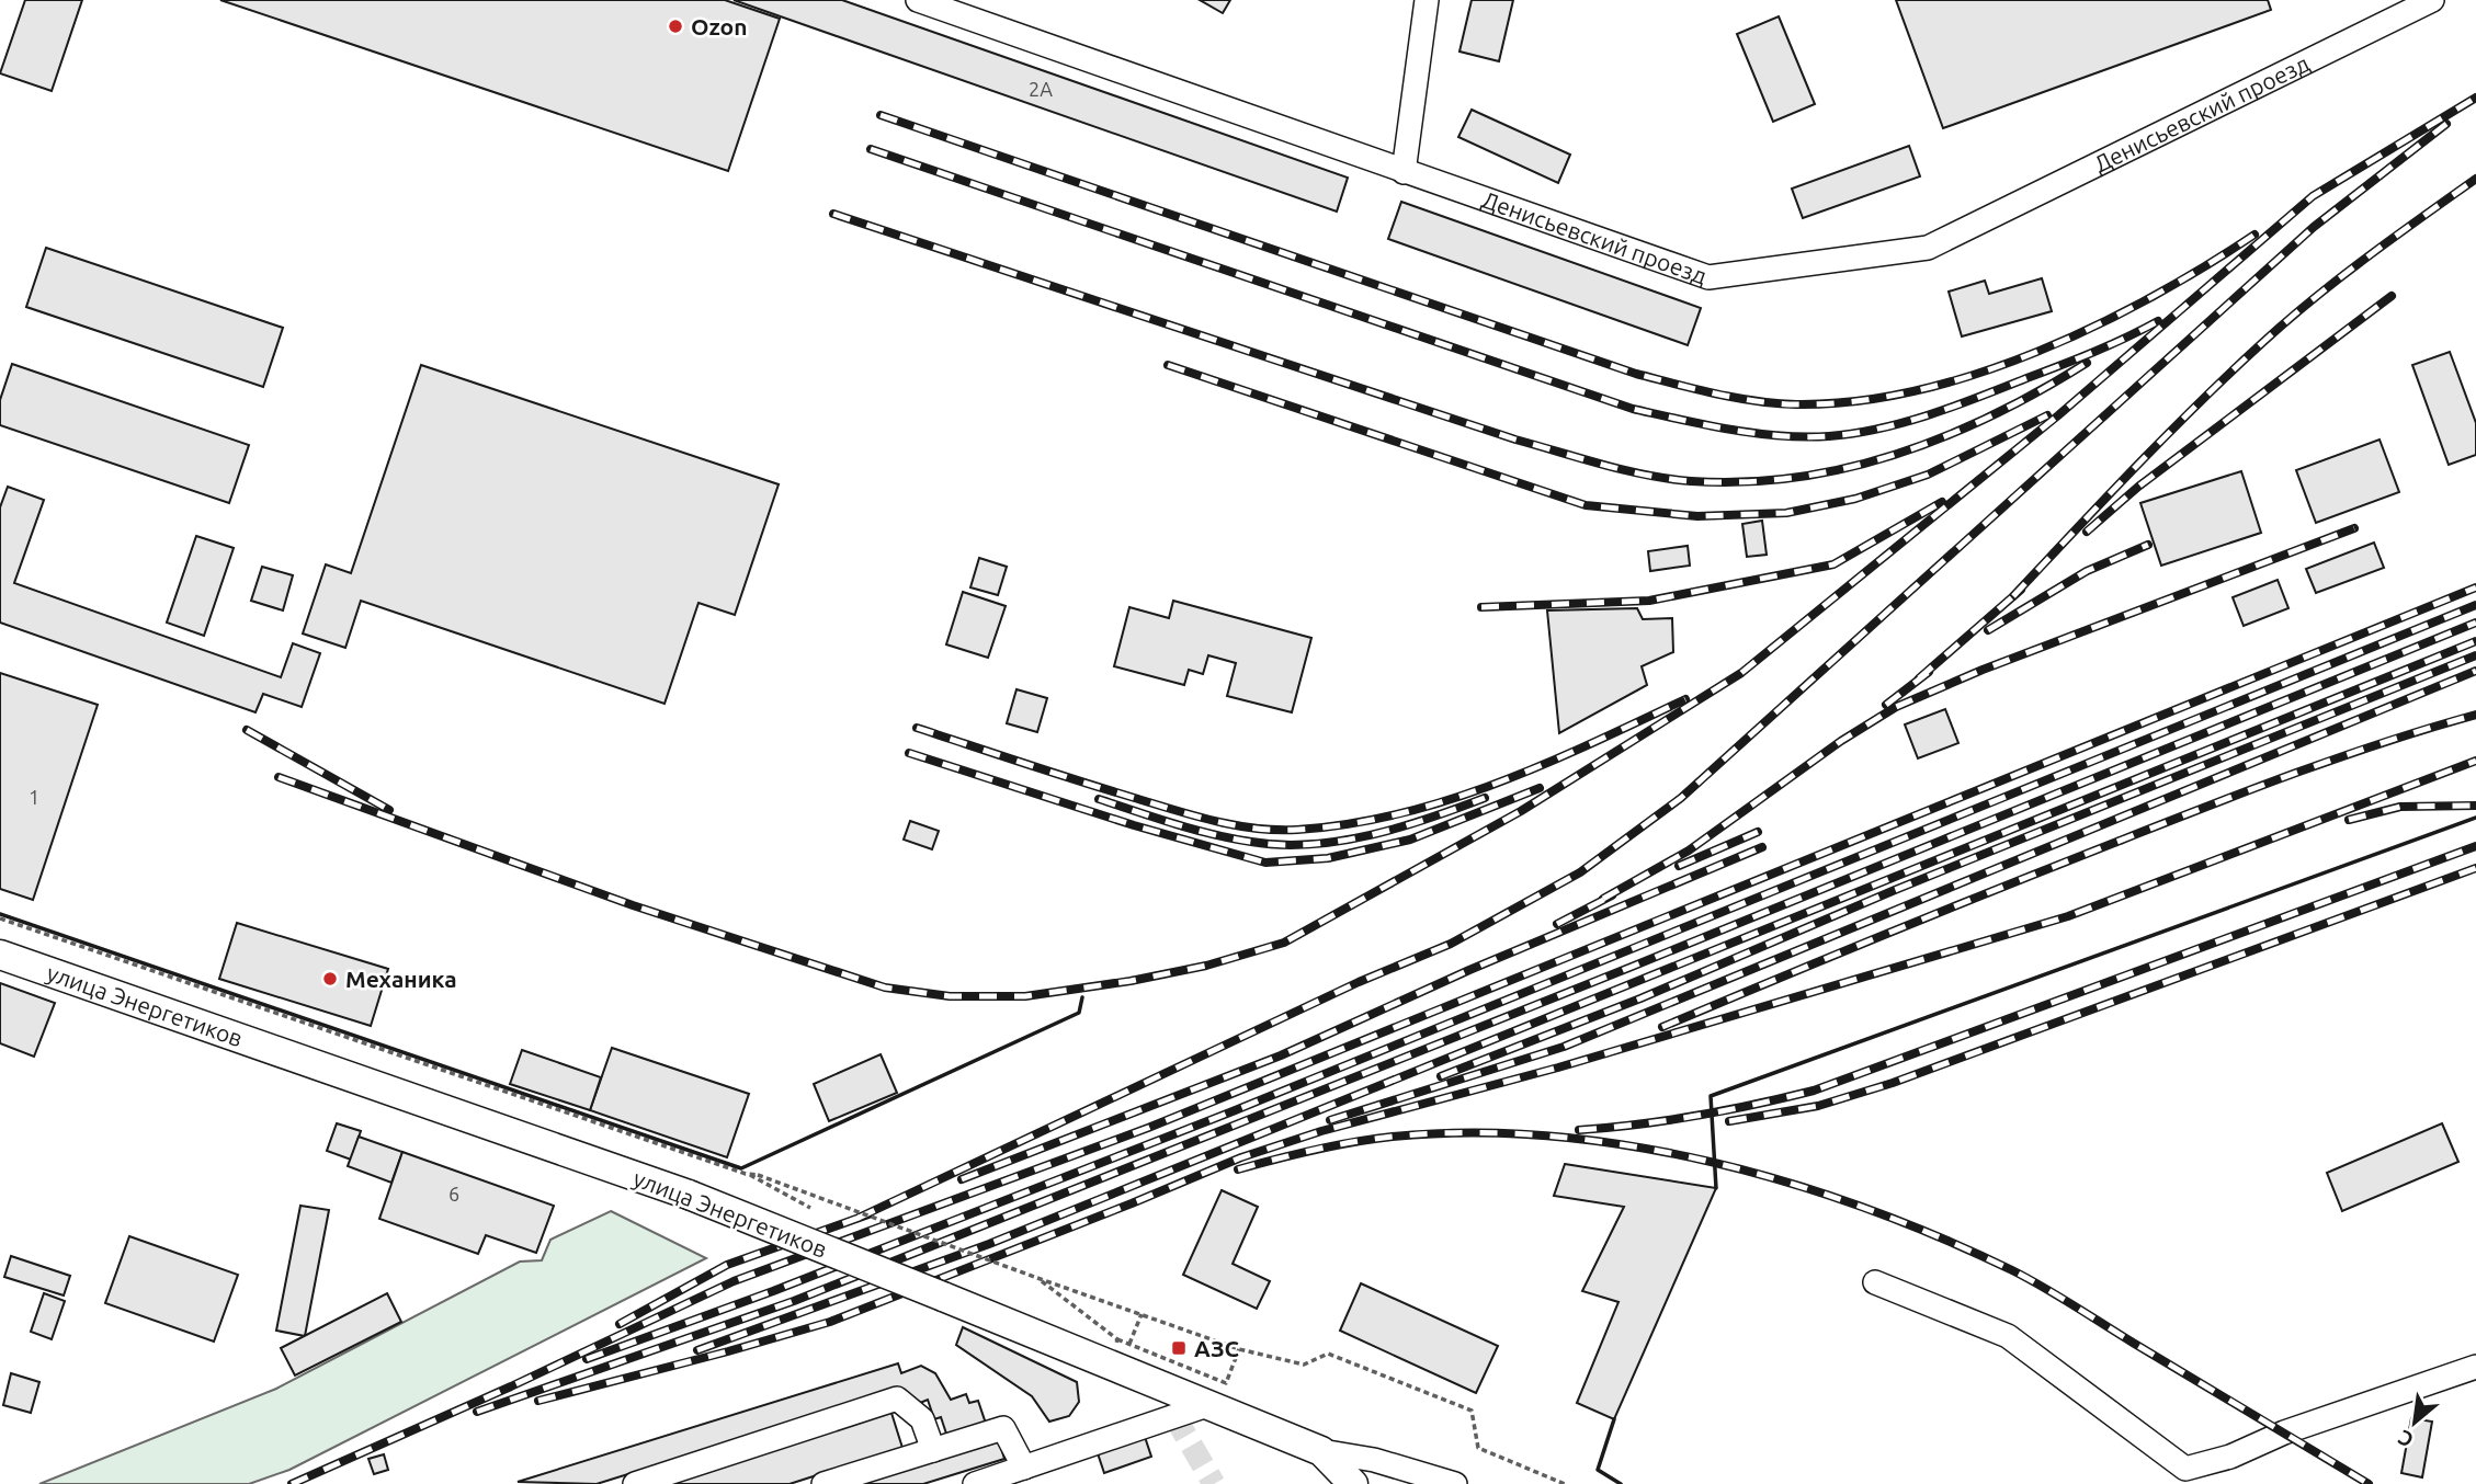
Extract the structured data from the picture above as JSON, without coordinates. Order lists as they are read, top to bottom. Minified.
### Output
{"streets":{"main road":["улица Энергетиков"],"street":["Денисьевский проезд"]},"places":{"other":["Ozon","Механика"],"transit":["АЗС"]},"house_numbers":["2А","1","6"],"north":"bottom left"}
